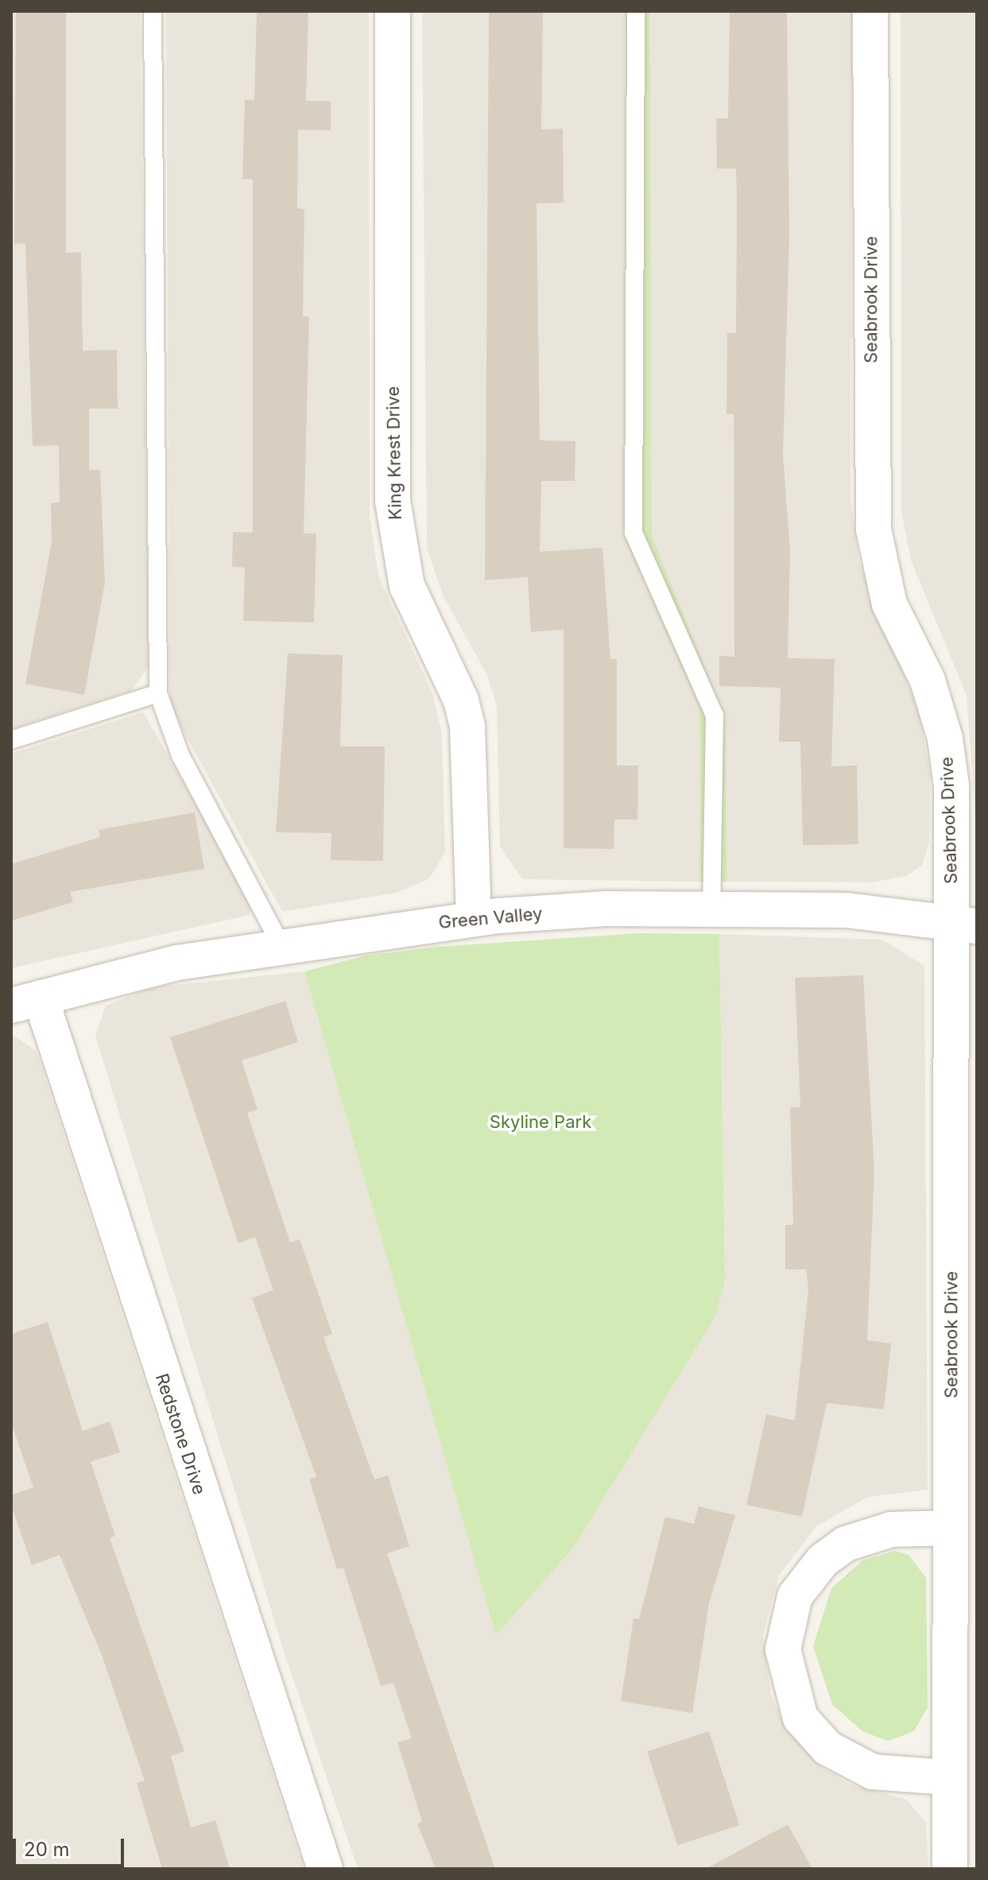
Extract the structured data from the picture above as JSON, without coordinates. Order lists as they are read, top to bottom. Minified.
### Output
{"streets":{"street":["Seabrook Drive","King Krest Drive","Green Valley","Redstone Drive"]},"crossings":[["Seabrook Drive","Green Valley"],["King Krest Drive","Green Valley"],["Green Valley","Redstone Drive"]],"parks":["Skyline Park"],"scale_bar":"20 m"}
